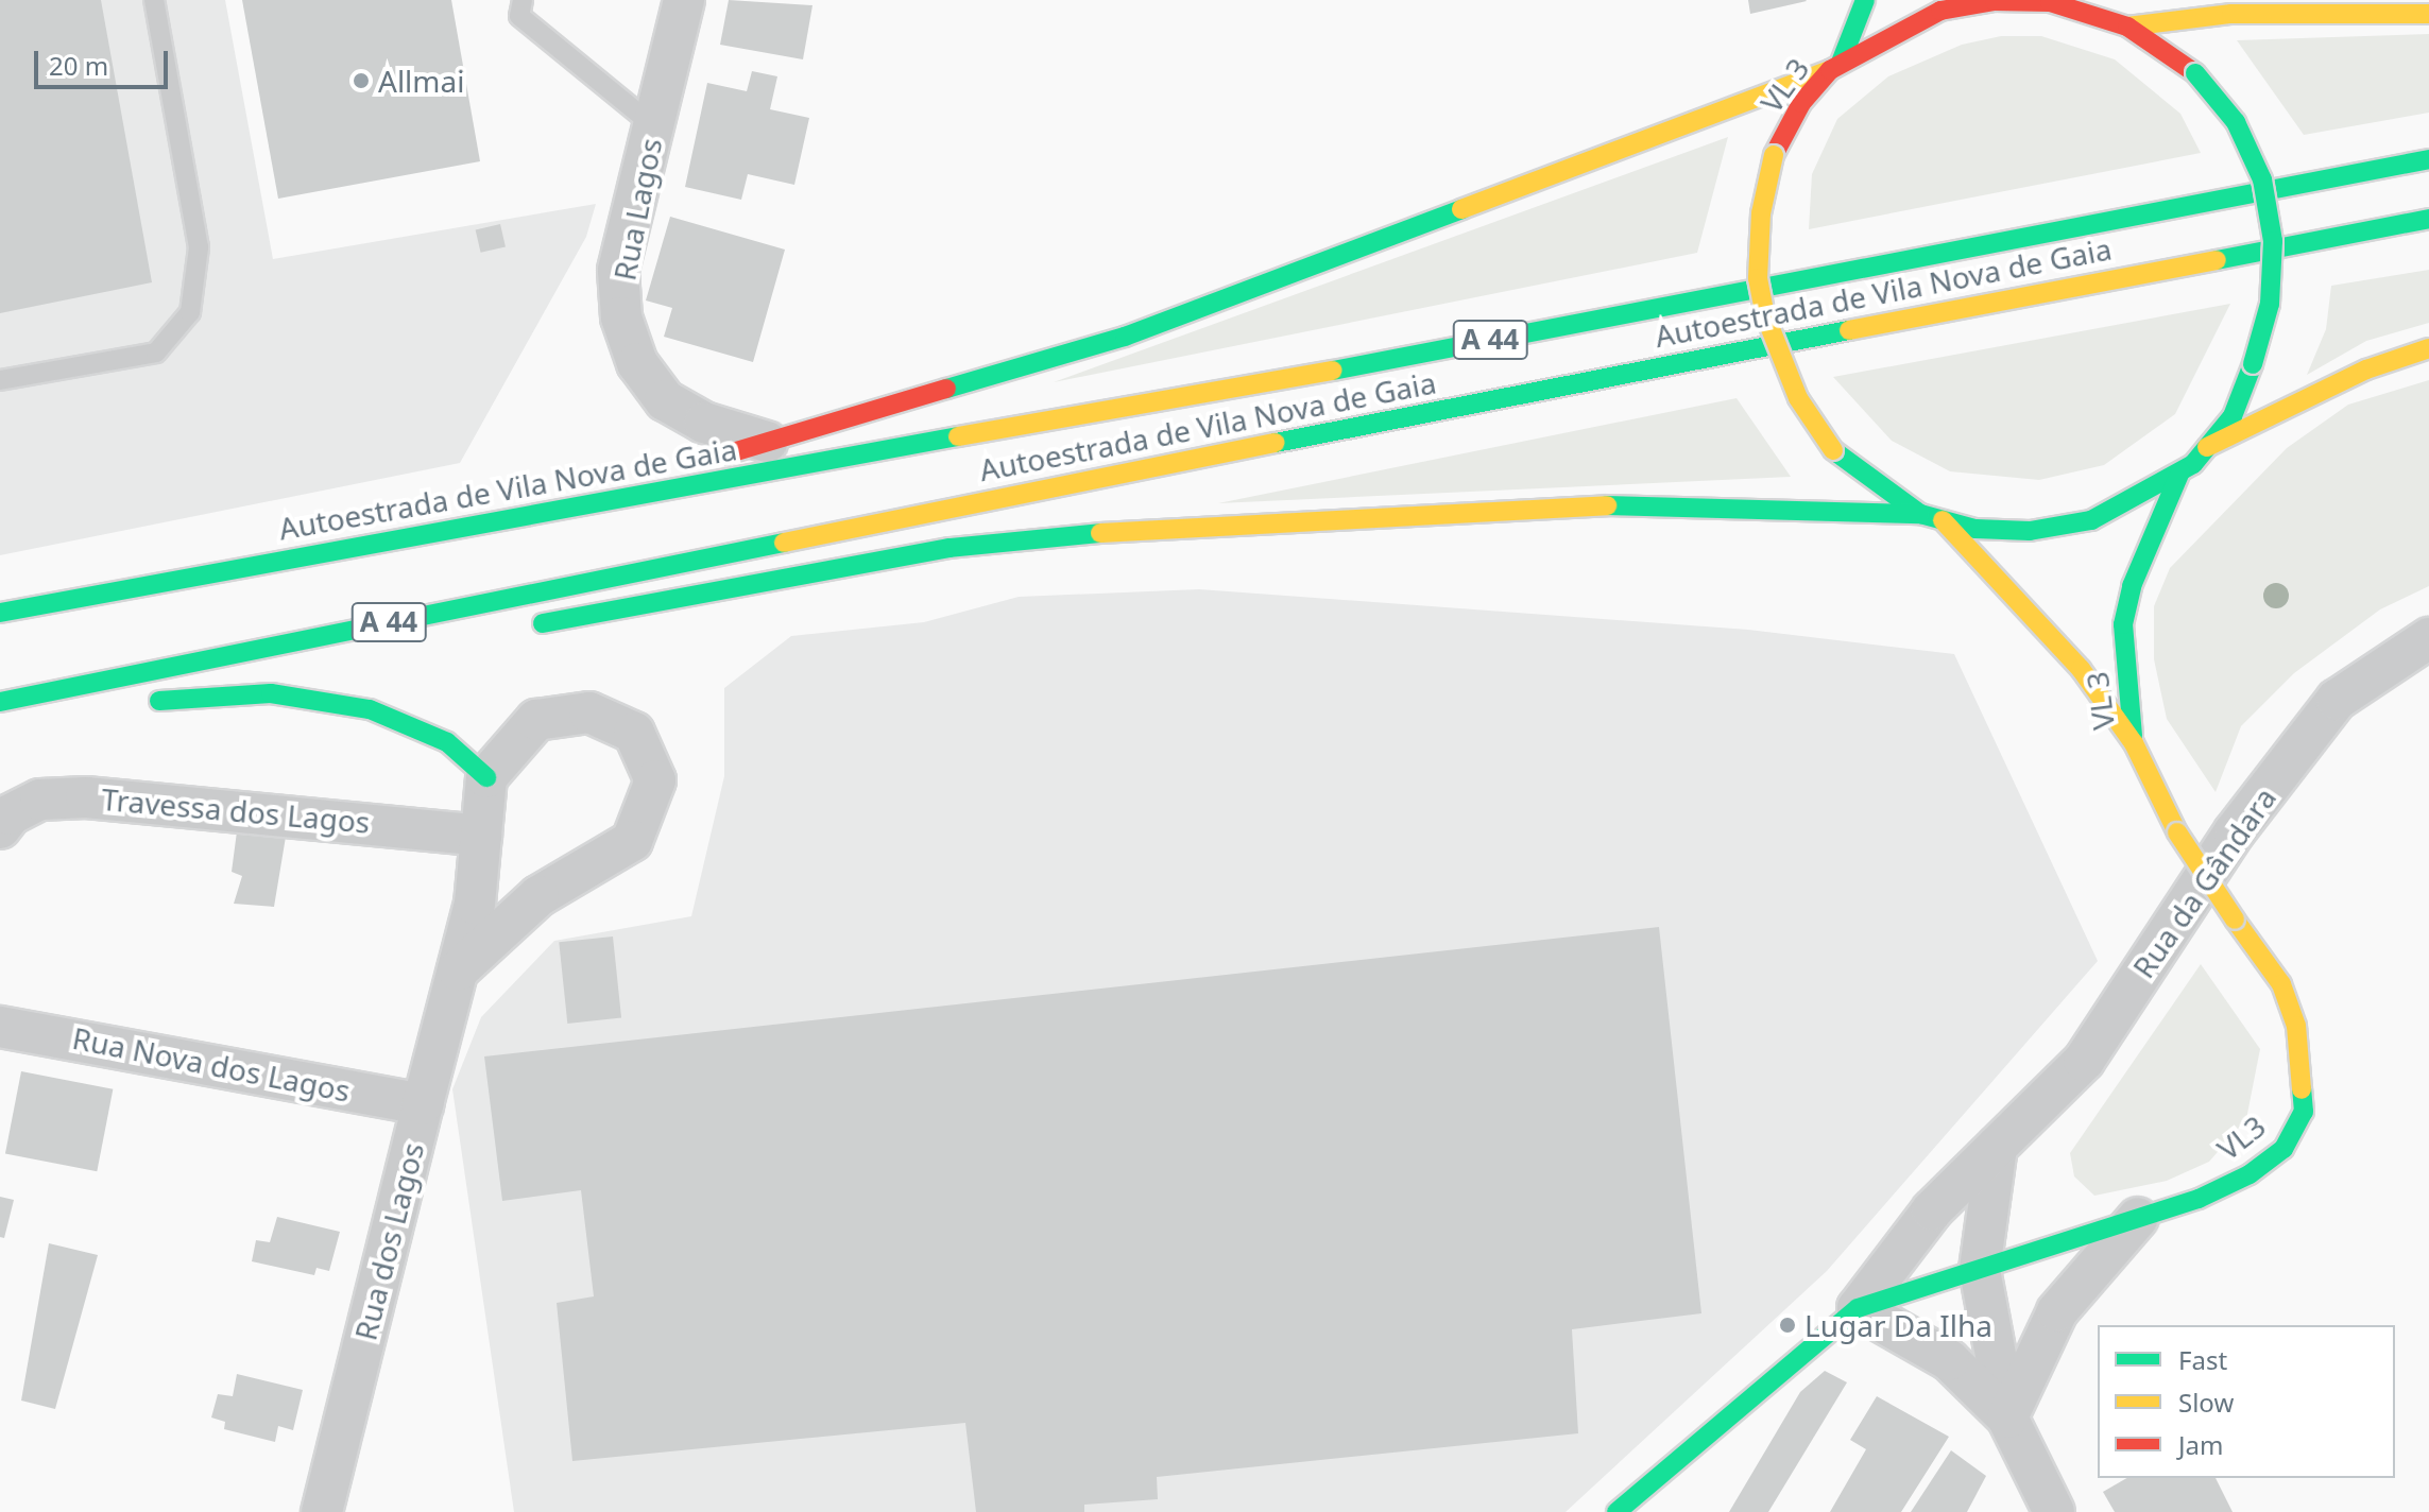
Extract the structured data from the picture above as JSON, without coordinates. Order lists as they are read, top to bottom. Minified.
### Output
{"streets":{"main road":["VL 3","Autoestrada de Vila Nova de Gaia","A 44","Rua da Gândara","VL3"],"street":["Rua Lagos","Travessa dos Lagos","Rua Nova dos Lagos","Rua dos Lagos"]},"crossings":[["VL 3","VL3"],["Travessa dos Lagos","Rua dos Lagos"],["Rua da Gândara","VL3"],["Rua Nova dos Lagos","Rua dos Lagos"]],"places":["Allmai","Lugar Da Ilha"],"legend":["Fast","Slow","Jam"],"scale_bar":"20 m"}
